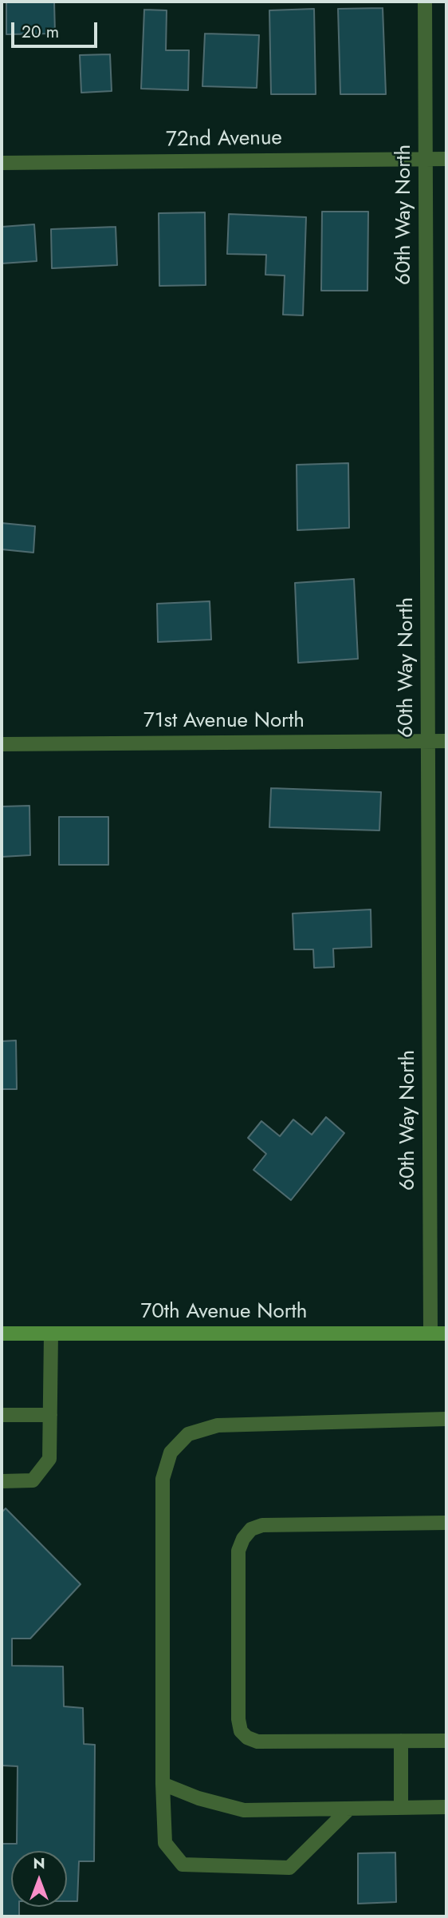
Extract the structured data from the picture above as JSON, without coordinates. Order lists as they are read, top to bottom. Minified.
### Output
{"streets":{"street":["72nd Avenue","60th Way North","71st Avenue North","70th Avenue North"]},"crossings":[["72nd Avenue","60th Way North"],["60th Way North","71st Avenue North"],["60th Way North","70th Avenue North"]],"scale_bar":"20 m","north":"top"}
